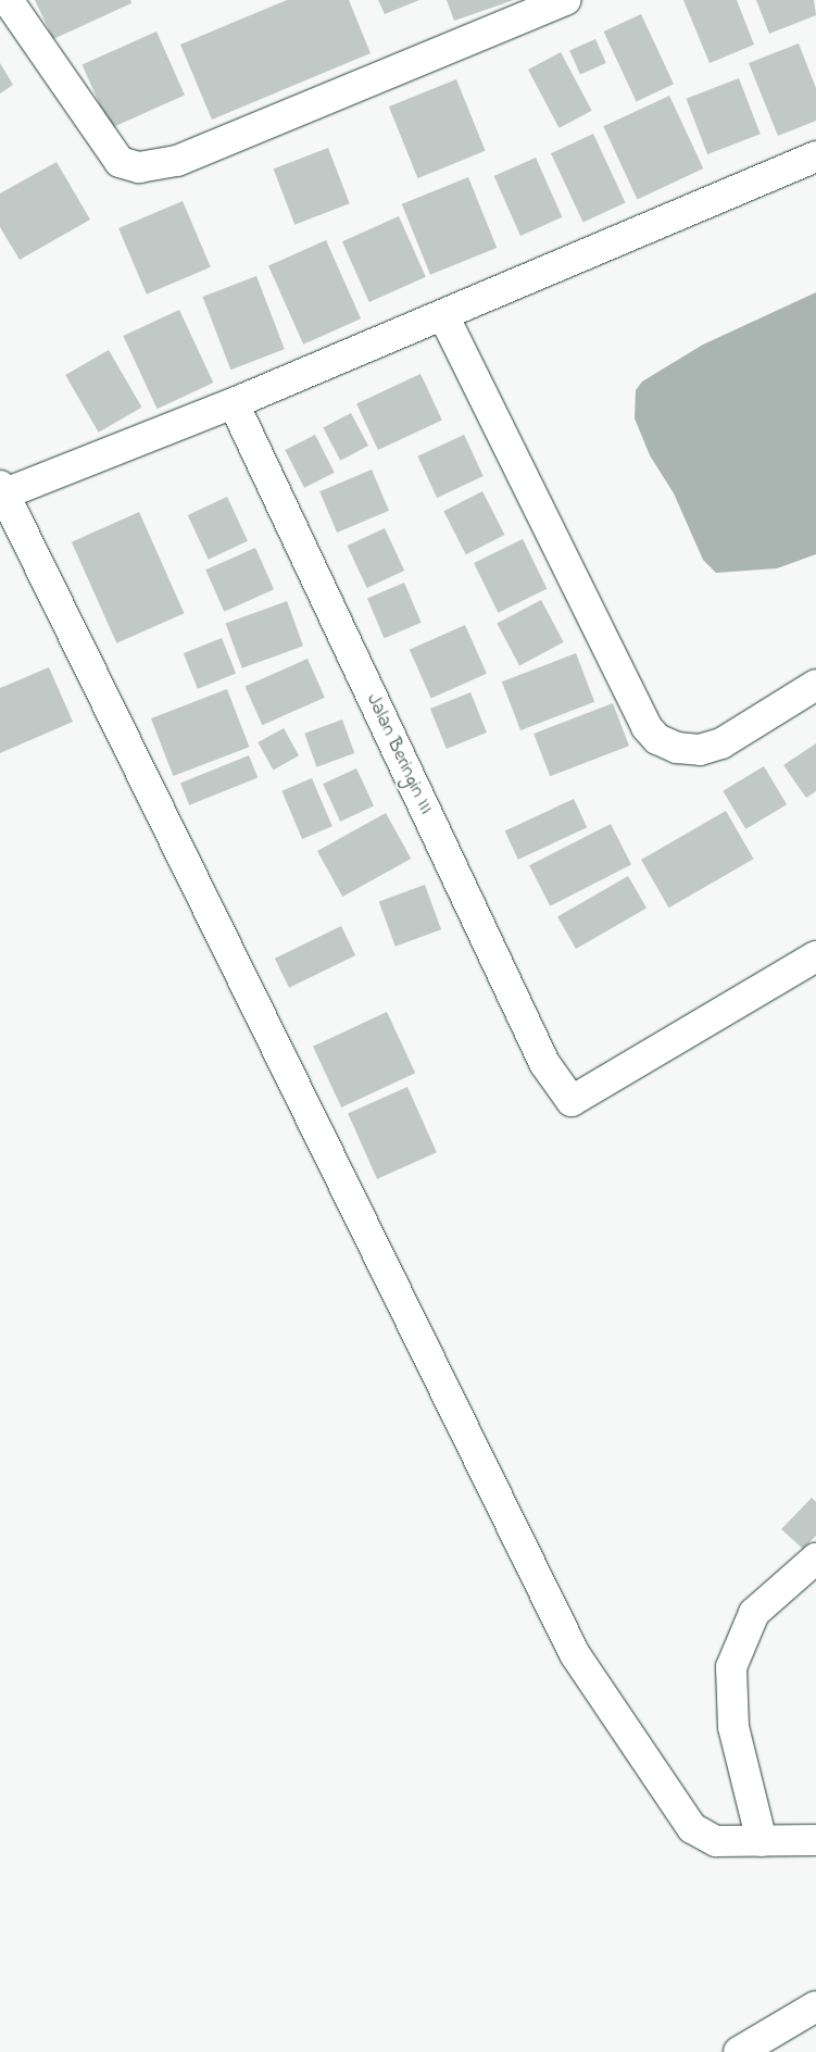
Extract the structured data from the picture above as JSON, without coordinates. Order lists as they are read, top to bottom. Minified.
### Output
{"streets":{"street":["Jalan Beringin III"]}}
